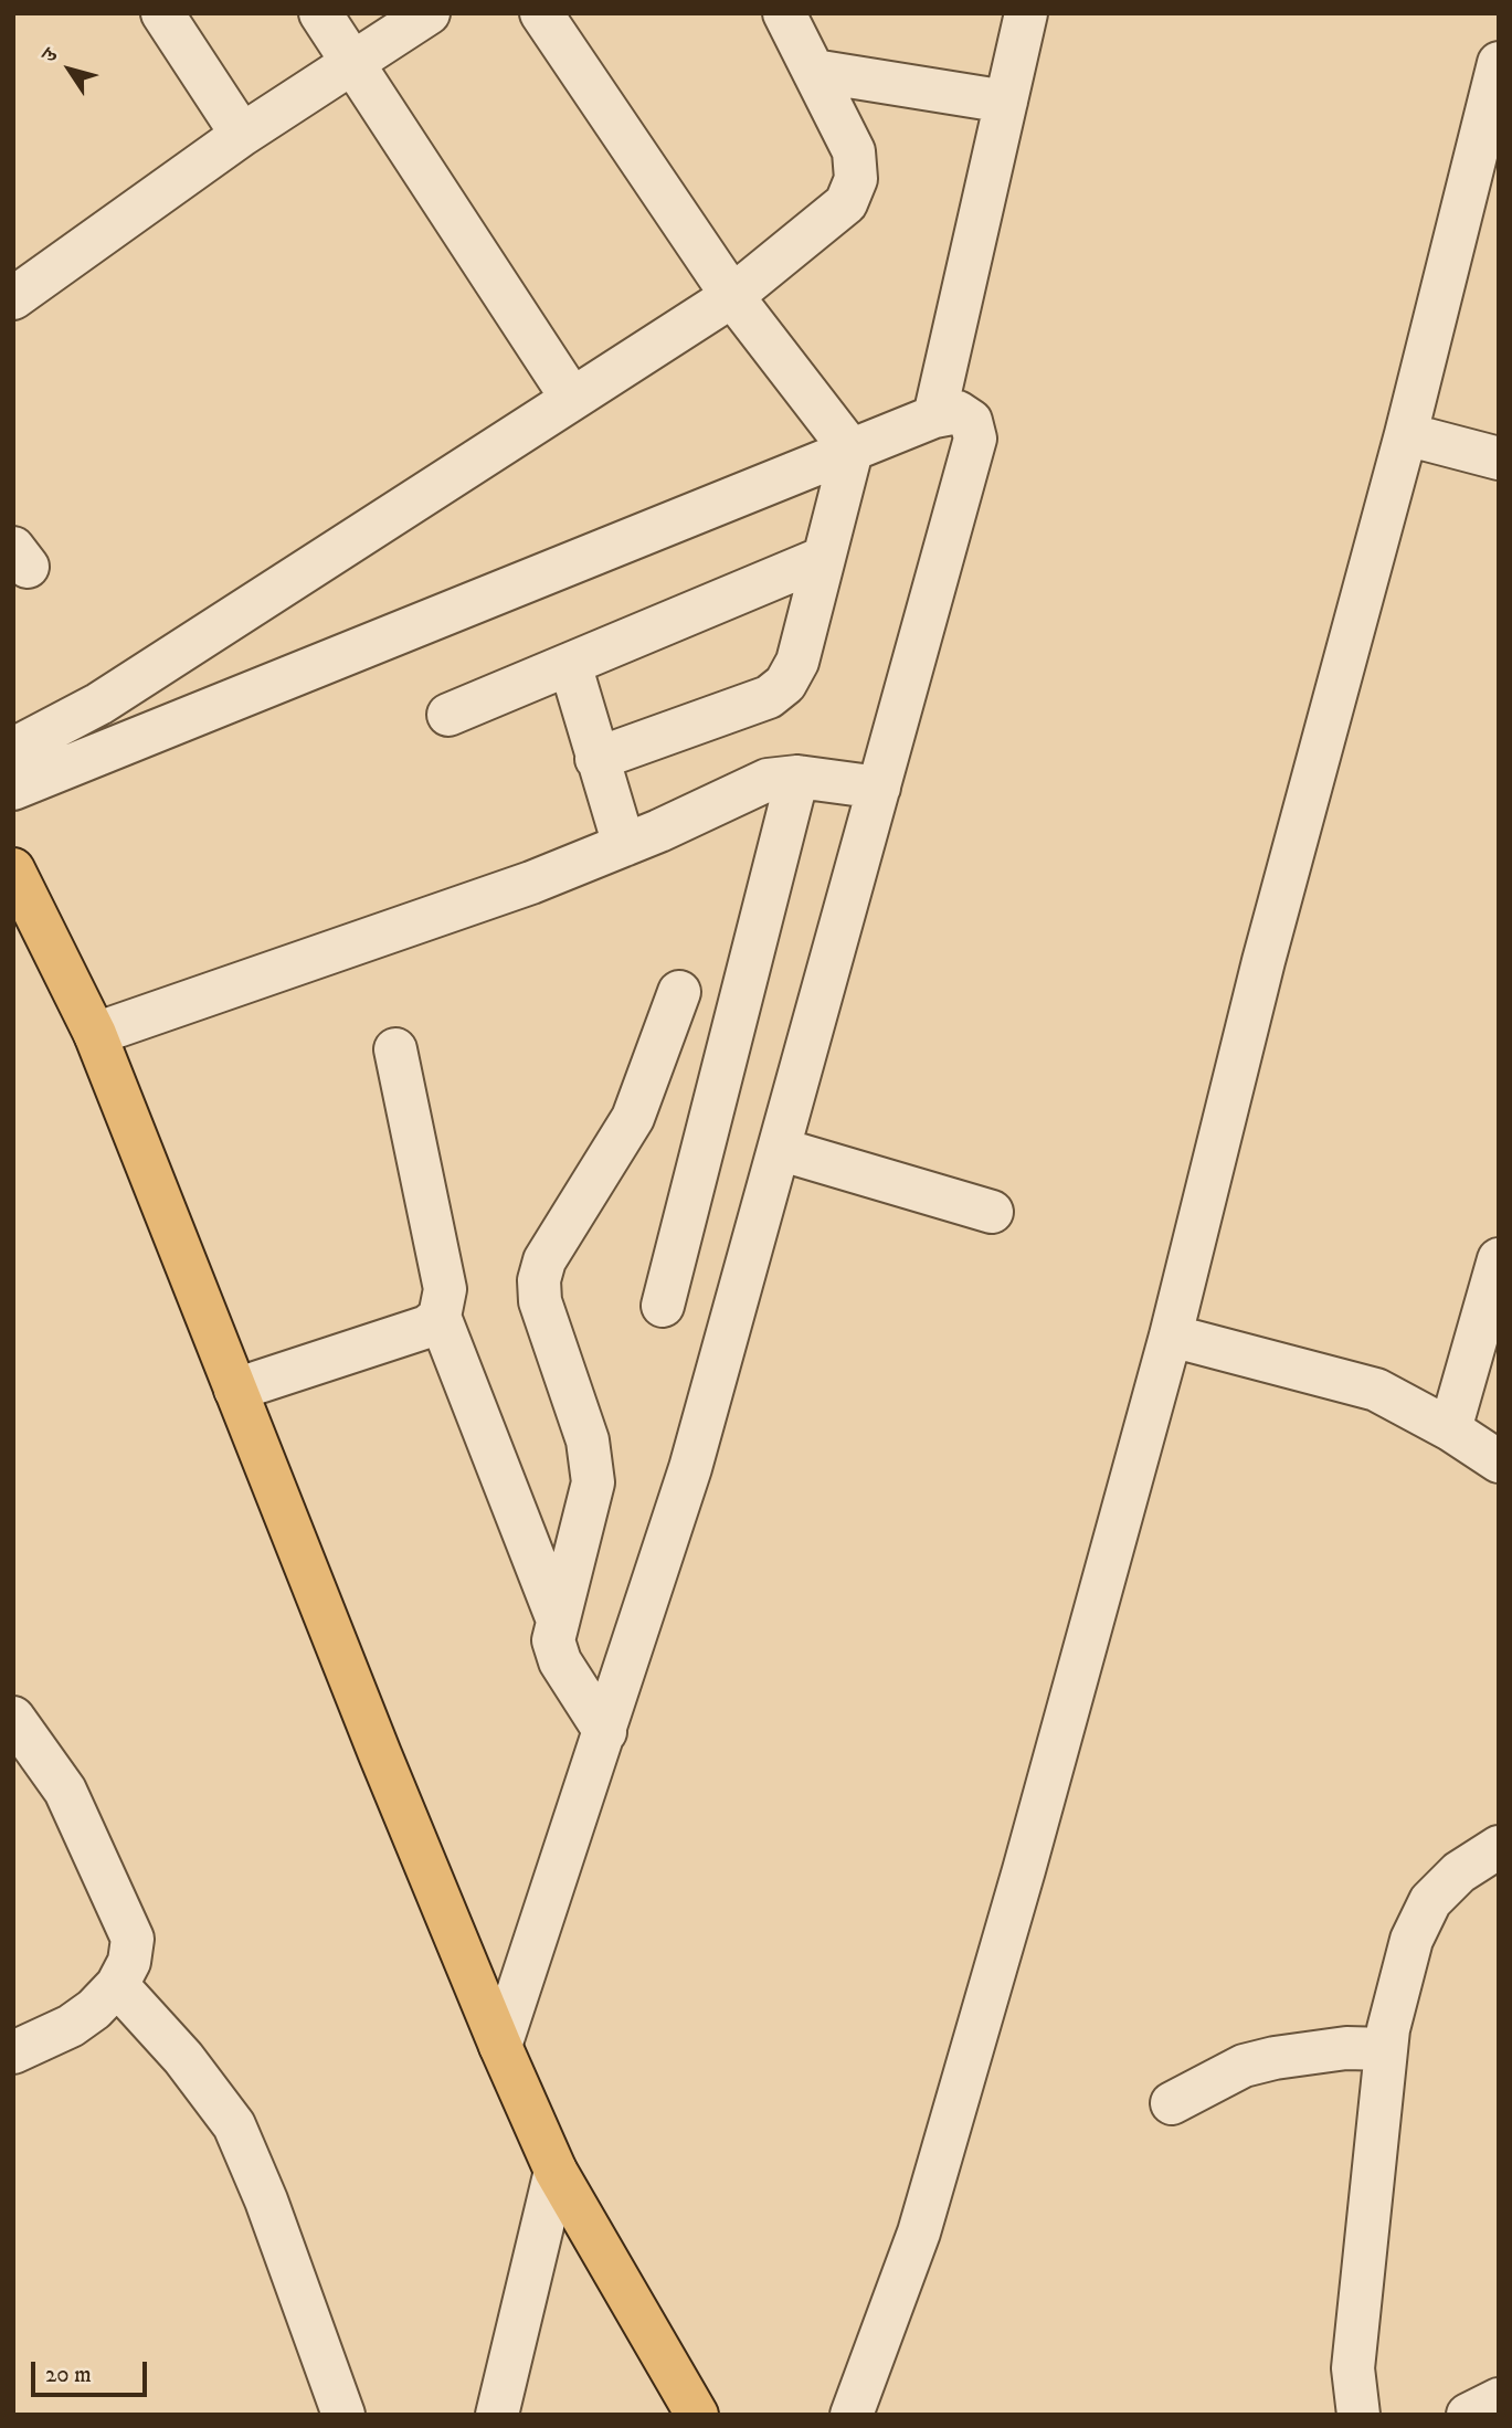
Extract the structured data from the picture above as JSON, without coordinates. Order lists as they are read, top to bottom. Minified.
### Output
{"scale_bar":"20 m","north":"top left"}
